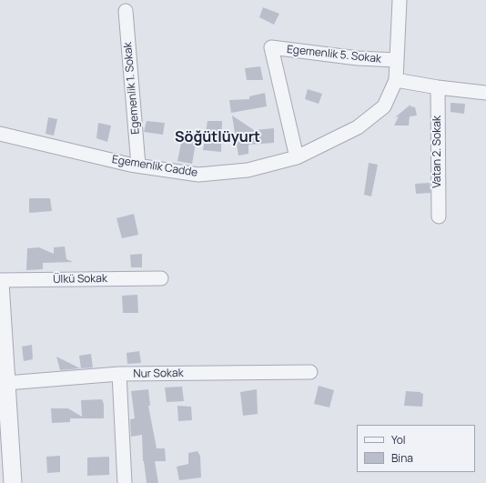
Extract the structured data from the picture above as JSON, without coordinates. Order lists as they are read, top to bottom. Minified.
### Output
{"streets":{"street":["Egemenlik 5. Sokak","Egemenlik 1. Sokak","Vatan 2. Sokak","Egemenlik Cadde","Ülkü Sokak","Nur Sokak"]},"crossings":[["Egemenlik 5. Sokak","Egemenlik Cadde"],["Egemenlik 1. Sokak","Egemenlik Cadde"]],"districts":["Söğütlüyurt"],"legend":["Yol","Bina"]}
